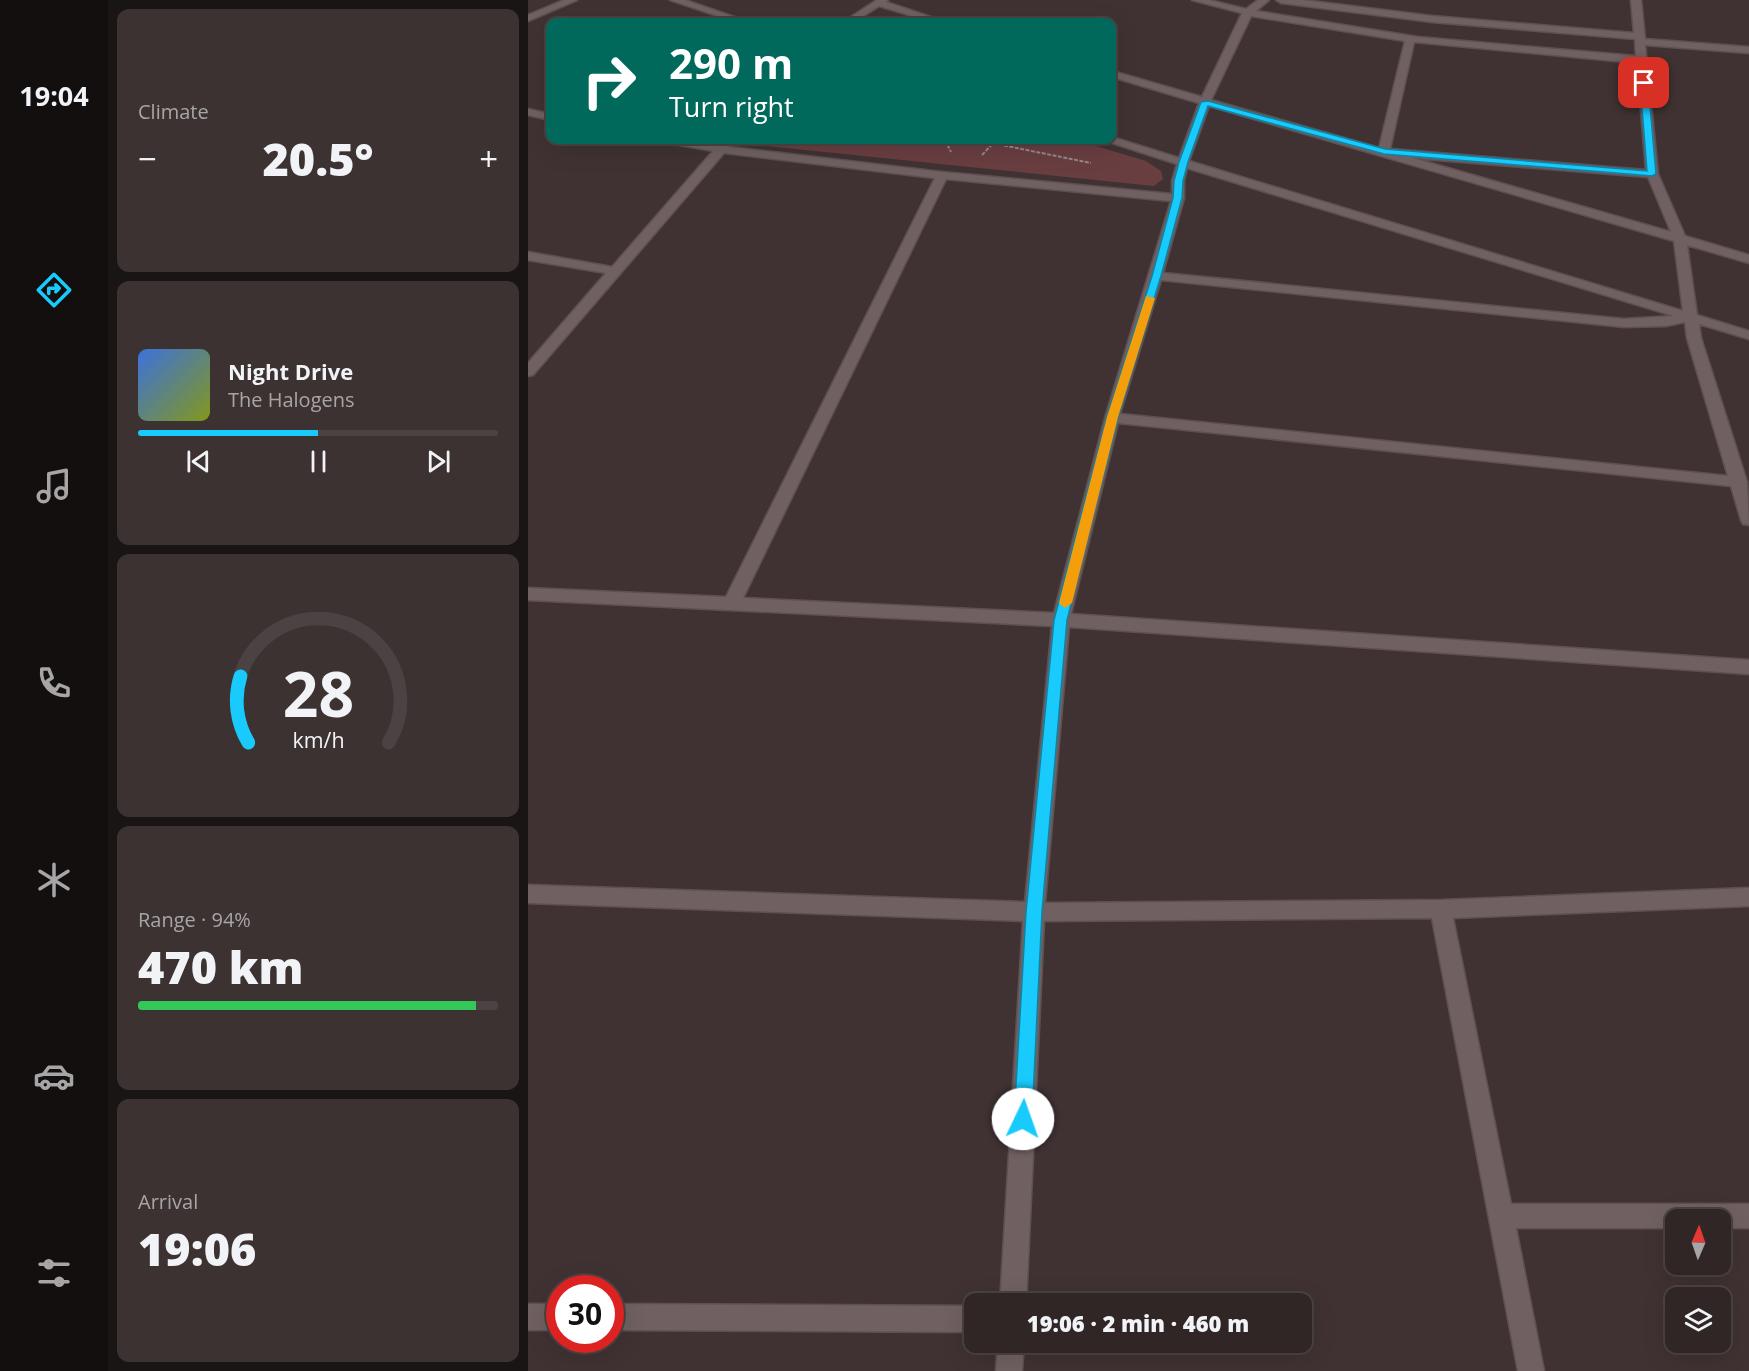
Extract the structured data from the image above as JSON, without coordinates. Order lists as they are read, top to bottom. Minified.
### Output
{"north":"top","page":{"tabs":"19:04","tile":["Climate",["Range · 94%","470 km"],["Arrival","19:06"]],"turn":["290 m","Turn right"],"heat":["−","20.5°","+"],"song":["Night Drive","The Halogens"],"limit":"30","trip":"19:06 · 2 min · 460 m","gauge":["28","km/h"]}}
